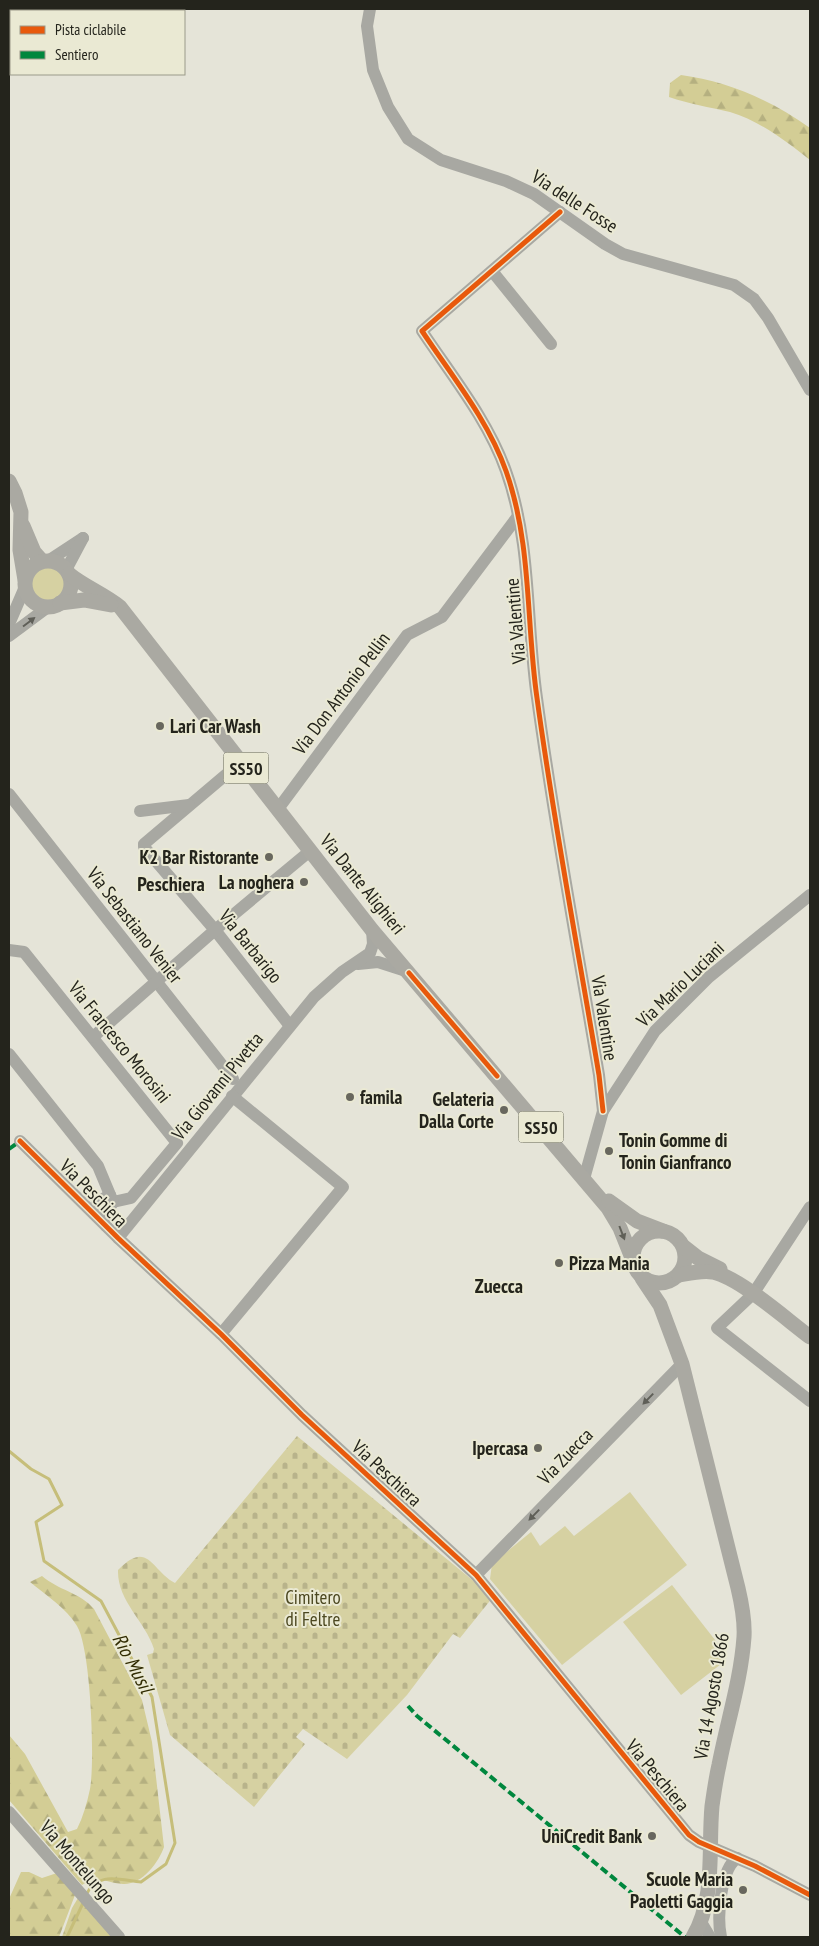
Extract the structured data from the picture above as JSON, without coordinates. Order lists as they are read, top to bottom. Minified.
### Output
{"streets":{"main road":["SS50","Via Dante Alighieri","Via 14 Agosto 1866"],"street":["Via delle Fosse","Via Valentine","Via Don Antonio Pellin","Via Sebastiano Venier","Via Barbarigo","Via Mario Luciani","Via Francesco Morosini","Via Giovanni Pivetta","Via Peschiera","Via Zuecca","Via Montelungo"]},"crossings":[["Via delle Fosse","Via Valentine"],["Via Valentine","Via Don Antonio Pellin"],["Via Valentine","Via Mario Luciani"],["Via Don Antonio Pellin","Via Dante Alighieri"],["SS50","Via Dante Alighieri"],["Via Dante Alighieri","Via Mario Luciani"],["Via Dante Alighieri","Via 14 Agosto 1866"],["Via Barbarigo","Via Giovanni Pivetta"],["Via Giovanni Pivetta","Via Peschiera"],["Via Peschiera","Via Zuecca"],["Via Peschiera","Via 14 Agosto 1866"],["Via Zuecca","Via 14 Agosto 1866"]],"one_way":["Via Zuecca"],"districts":["Peschiera","Zuecca"],"water":["Rio Musil"],"parks":["Cimitero di Feltre"],"places":["Lari Car Wash","K2 Bar Ristorante","La noghera","famila","Gelateria Dalla Corte","Tonin Gomme di Tonin Gianfranco","Pizza Mania","Ipercasa","UniCredit Bank","Scuole Maria Paoletti Gaggia"],"legend":["Pista ciclabile","Sentiero"]}
